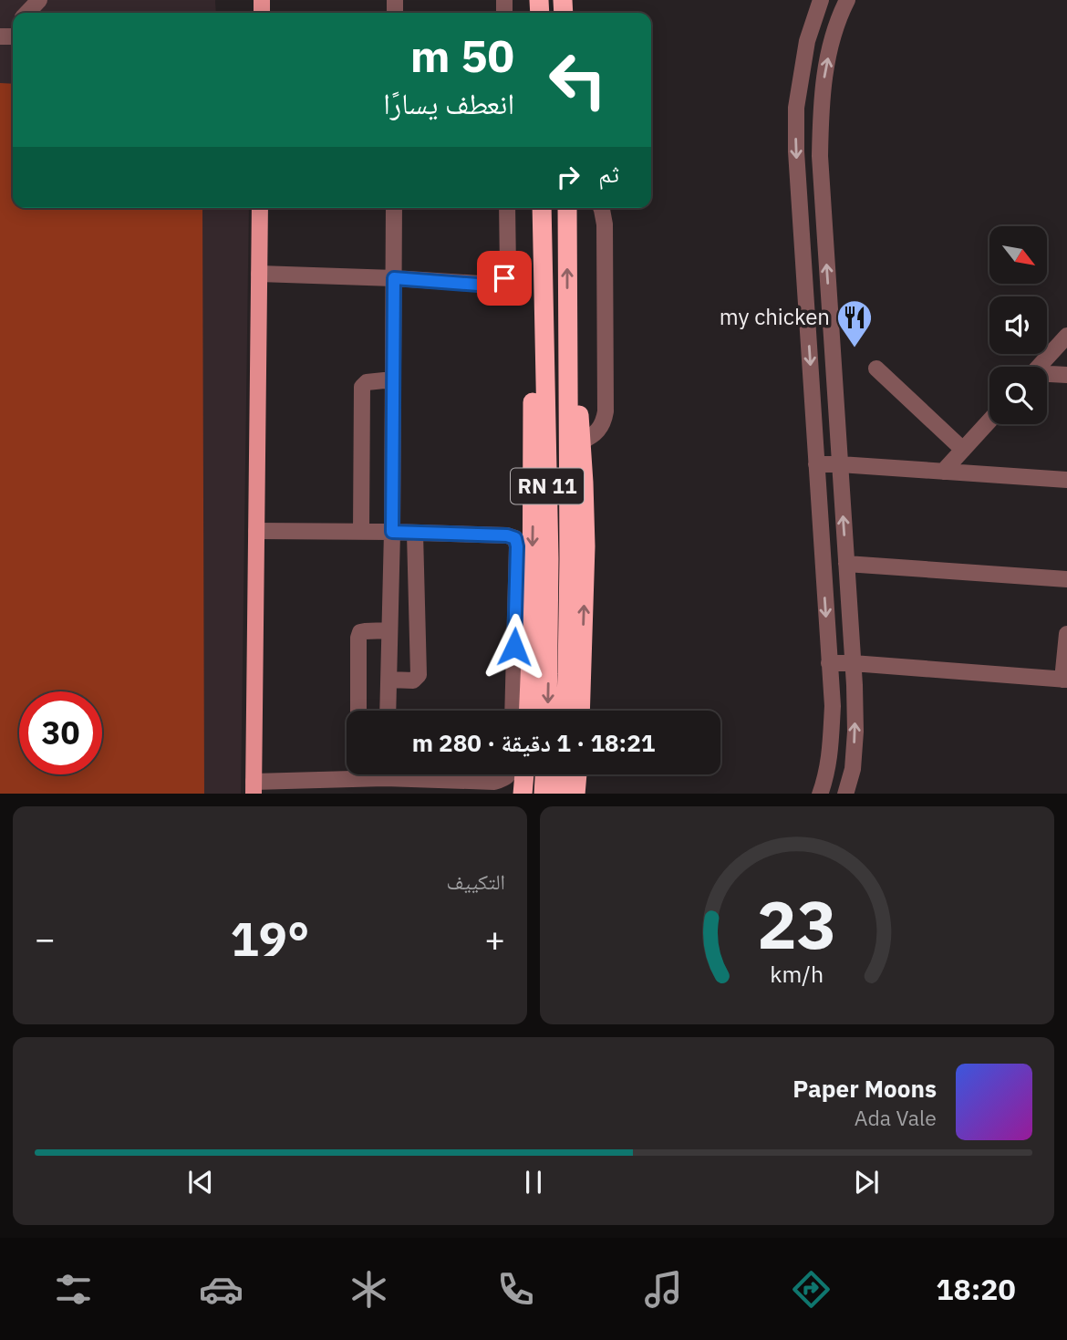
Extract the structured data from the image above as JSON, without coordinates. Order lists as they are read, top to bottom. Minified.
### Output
{"streets":{"highway":["RN 11"]},"places":{"restaurant":["my chicken"]},"north":"bottom right","page":{"turn":["50 m","انعطف يسارًا"],"then":"ثم","limit":"30","trip":"18:21 · 1 دقيقة · 280 m","tile":"التكييف","heat":["−","19°","+"],"song":["Paper Moons","Ada Vale"],"tabs":"18:20","gauge":["23","km/h"]}}
